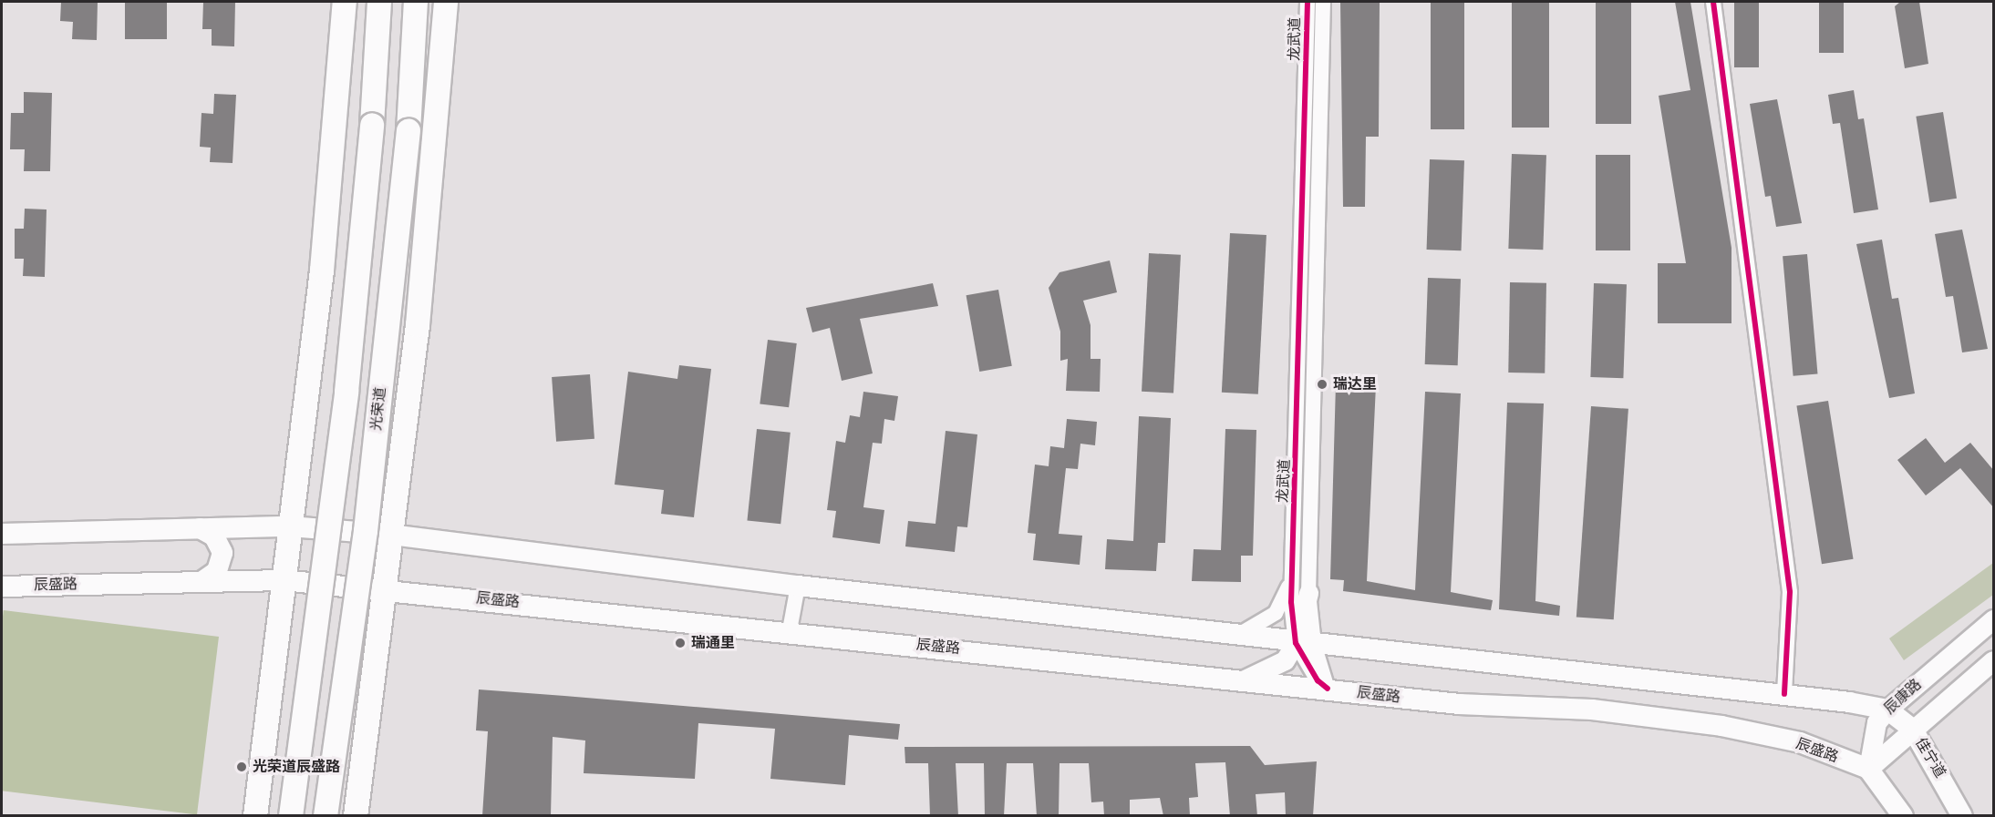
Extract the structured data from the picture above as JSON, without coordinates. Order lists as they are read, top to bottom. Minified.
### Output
{"streets":{"main road":["光荣道","辰盛路","佳宁道"],"street":["龙武道","辰康路"]},"crossings":[["龙武道","辰盛路"],["辰盛路","辰康路"],["辰康路","佳宁道"]],"places":["瑞达里","瑞通里","光荣道辰盛路"]}
